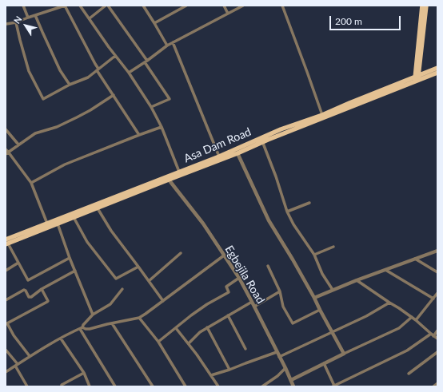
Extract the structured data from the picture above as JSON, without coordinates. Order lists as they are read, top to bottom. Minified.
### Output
{"streets":{"main road":["Asa Dam Road"],"street":["Egbejila Road"]},"crossings":[["Asa Dam Road","Egbejila Road"]],"scale_bar":"200 m","north":"top left"}
